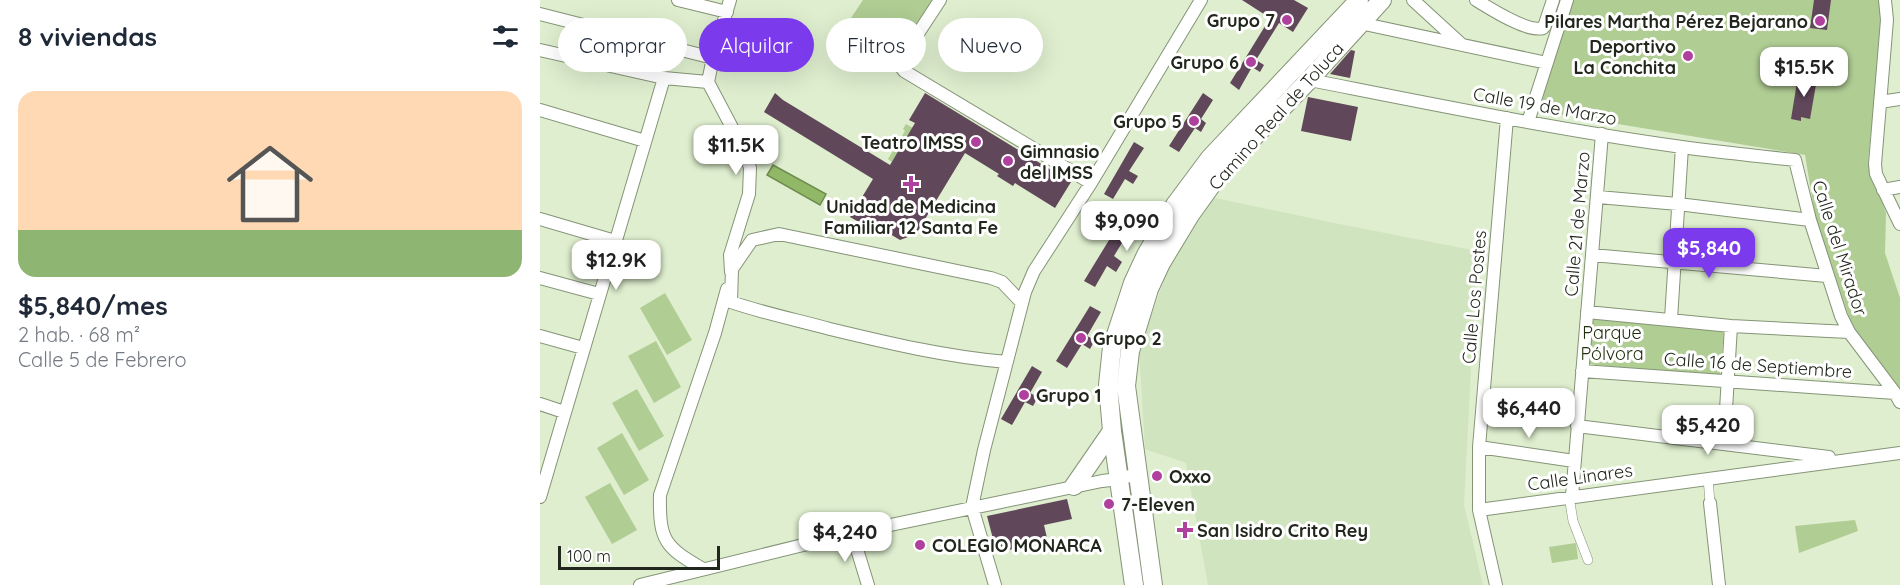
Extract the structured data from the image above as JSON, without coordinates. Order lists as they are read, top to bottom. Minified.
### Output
{"streets":{"main road":["Camino Real de Toluca"],"street":["Calle 19 de Marzo","Calle 21 de Marzo","Calle del Mirador","Calle Los Postes","Calle 16 de Septiembre","Calle Linares"]},"crossings":[["Calle 19 de Marzo","Camino Real de Toluca"],["Calle 19 de Marzo","Calle 21 de Marzo"],["Calle 19 de Marzo","Calle del Mirador"],["Calle 19 de Marzo","Calle Los Postes"],["Calle 21 de Marzo","Calle 16 de Septiembre"],["Calle 21 de Marzo","Calle Linares"],["Calle del Mirador","Calle 16 de Septiembre"],["Calle Los Postes","Calle Linares"]],"parks":["Parque Pólvora"],"places":{"other":["Grupo 7","Pilares Martha Pérez Bejarano","Deportivo La Conchita","Grupo 6","Grupo 5","Teatro IMSS","Gimnasio del IMSS","Grupo 2","Grupo 1","Oxxo","7-Eleven","COLEGIO MONARCA"],"health":["Unidad de Medicina Familiar 12 Santa Fe","San Isidro Crito Rey"]},"scale_bar":"100 m","page":{"heading":"8 viviendas","chip":["Comprar","Alquilar","Filtros","Nuevo"],"price":["$15.5K","$11.5K","$9,090","$5,840","$12.9K","$6,440","$5,420","$4,240"],"list":[{"name":"$5,840/mes","note":"2 hab. · 68 m² · Calle 5 de Febrero"}],"scale":"100 m"}}
